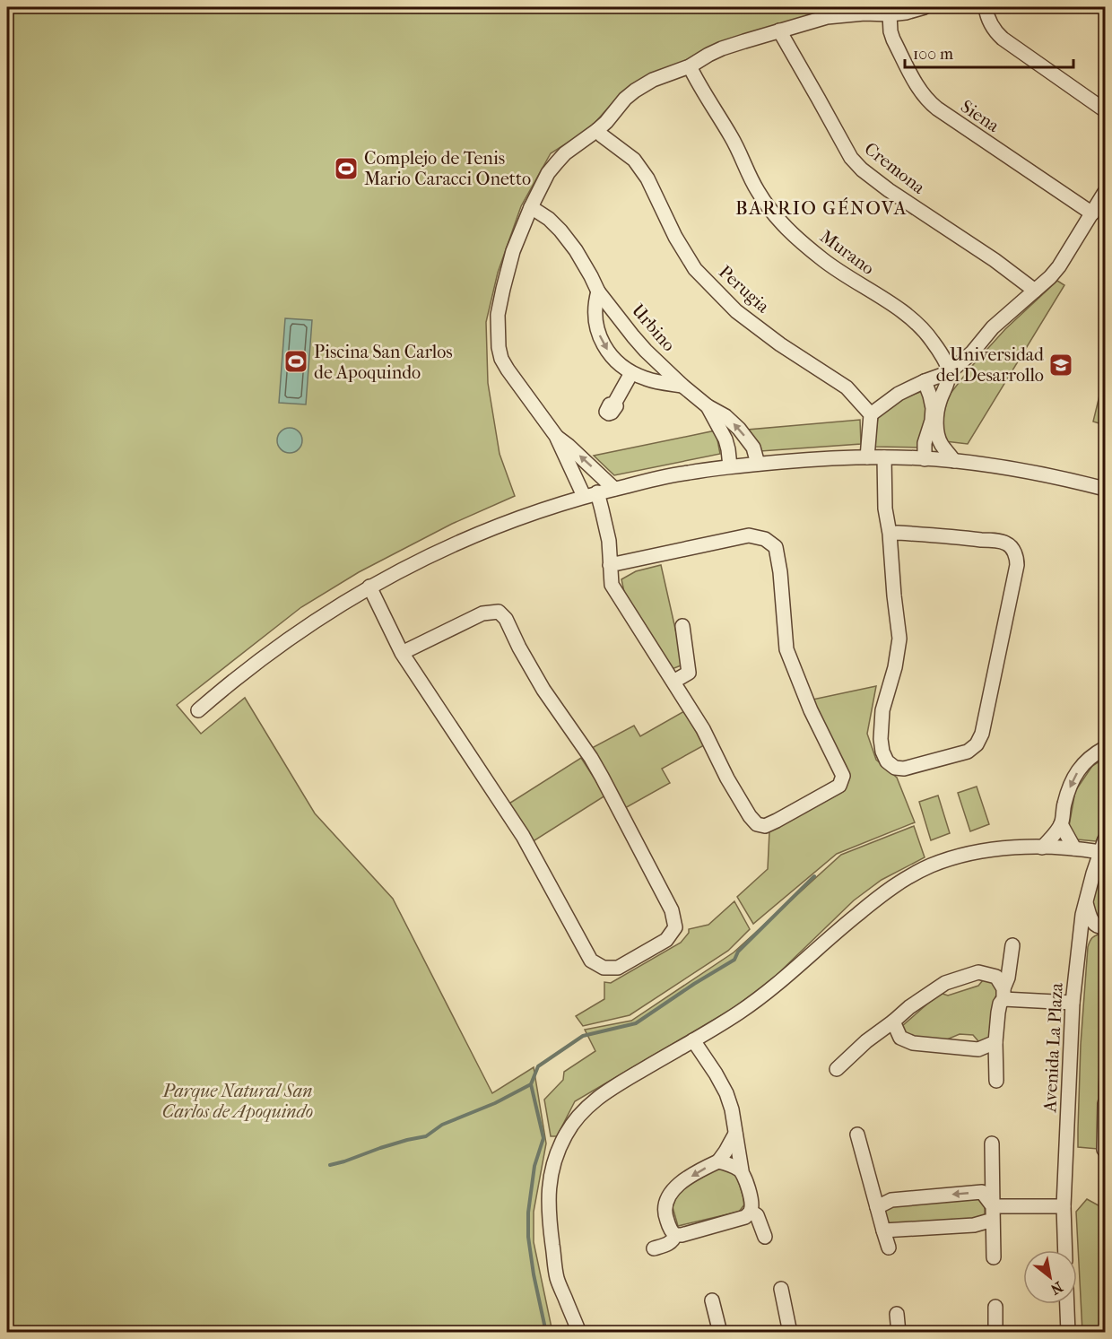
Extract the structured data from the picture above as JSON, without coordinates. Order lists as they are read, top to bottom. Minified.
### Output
{"streets":{"street":["Siena","Cremona","Murano","Perugia","Urbino","Avenida La Plaza"]},"districts":["BARRIO GÉNOVA"],"parks":["Parque Natural San Carlos de Apoquindo"],"places":{"sports":["Complejo de Tenis Mario Caracci Onetto","Piscina San Carlos de Apoquindo"],"school or university":["Universidad del Desarrollo"]},"scale_bar":"100 m","north":"bottom right"}
